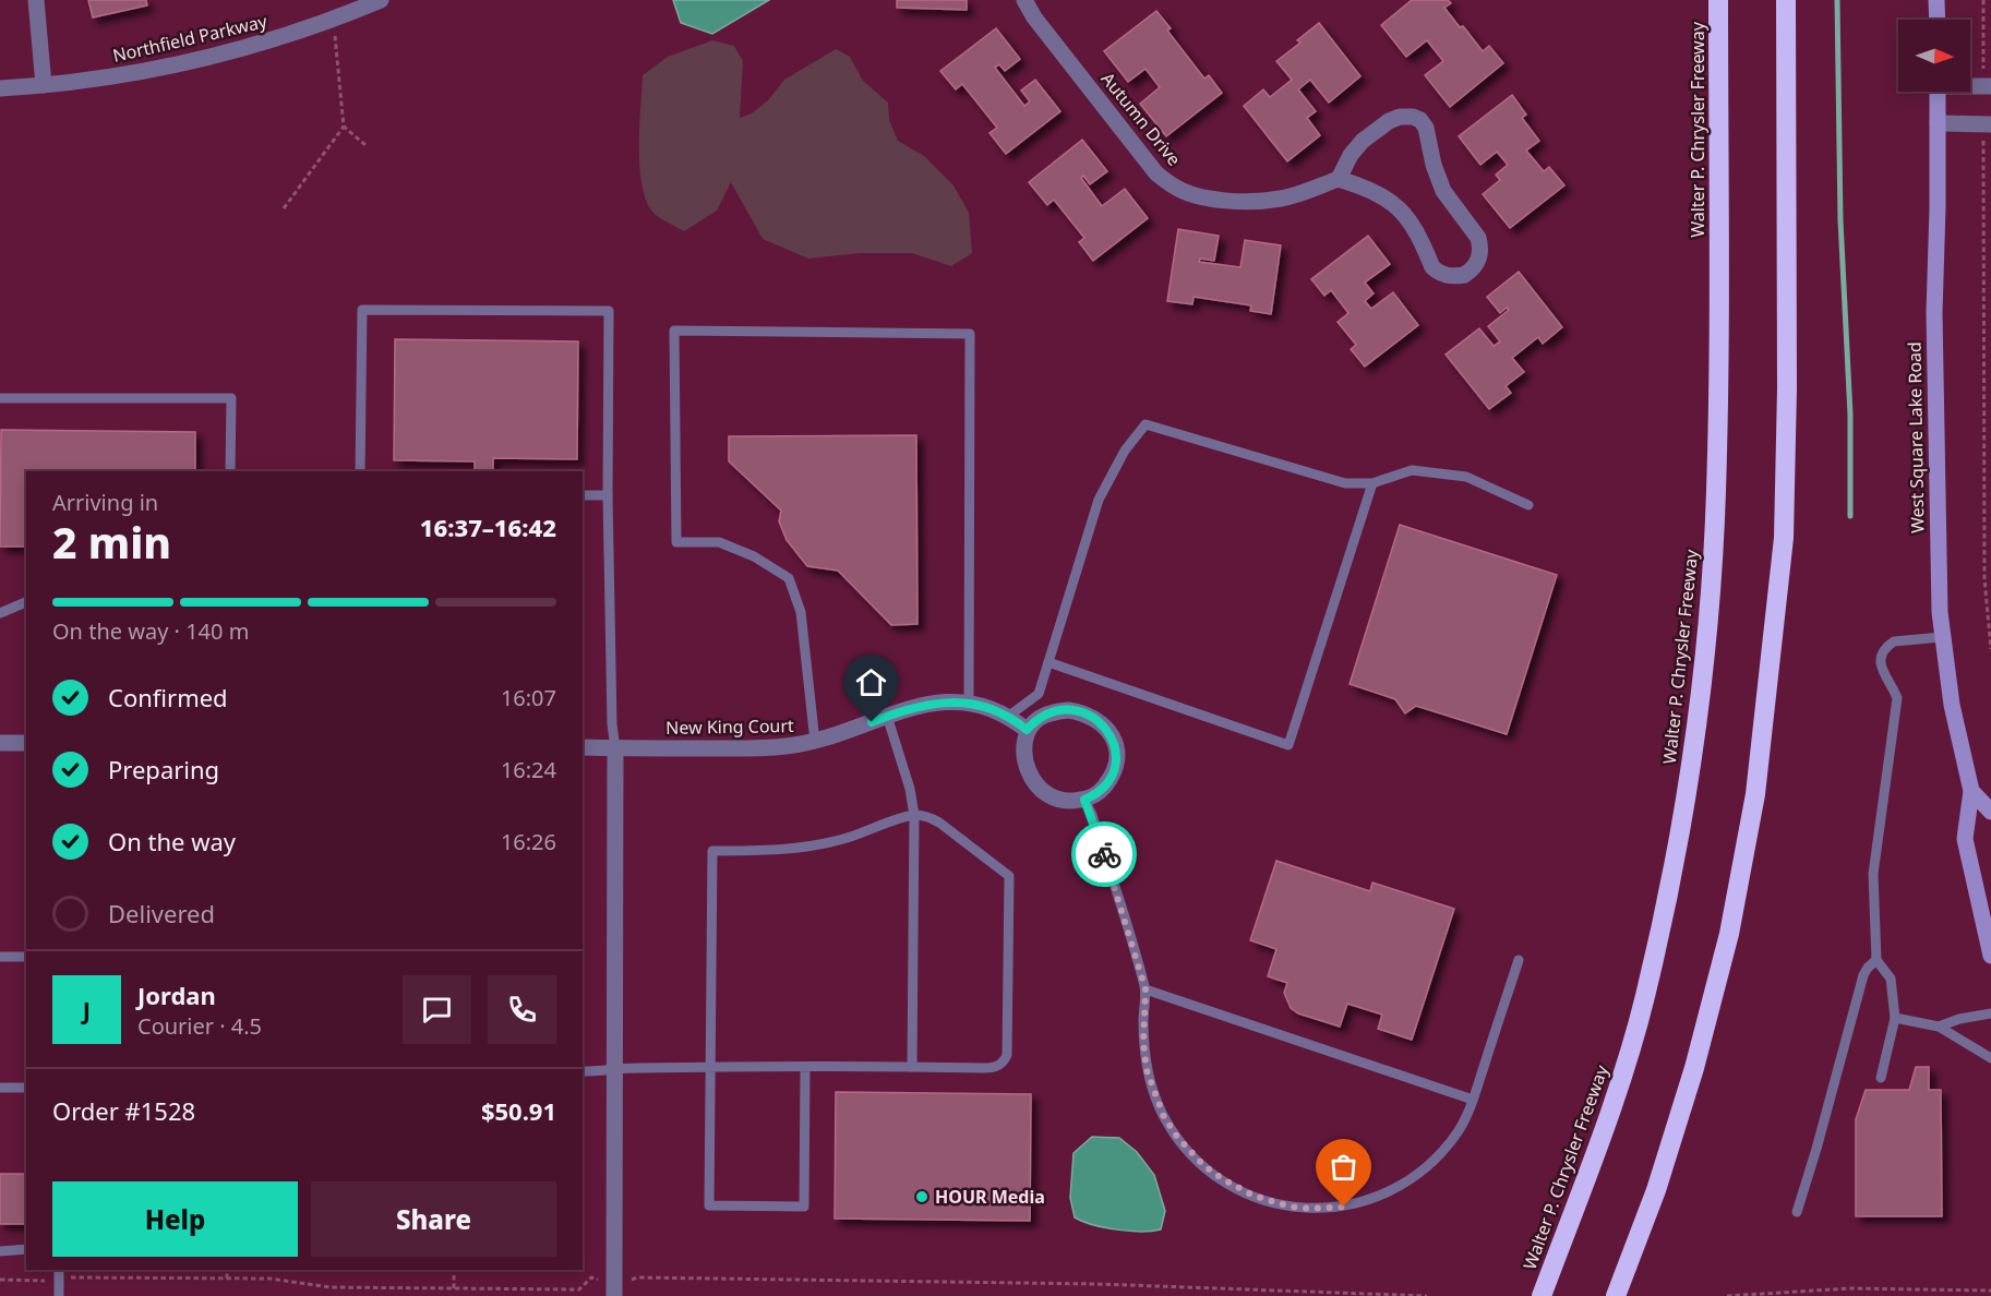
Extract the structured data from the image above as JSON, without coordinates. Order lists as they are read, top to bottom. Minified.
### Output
{"streets":{"highway":["Walter P. Chrysler Freeway"],"main road":["West Square Lake Road"],"street":["Northfield Parkway","Autumn Drive","New King Court"]},"places":["HOUR Media"],"north":"right","page":{"heading":["2 min","Arriving in","16:37–16:42"],"panel":["Jordan","Courier · 4.5","Order #1528","$50.91"],"bar":"On the way · 140 m","list":[["Confirmed","16:07"],["Preparing","16:24"],["On the way","16:26"],"Delivered"],"round":"J","buttons":["Help","Share"]}}
